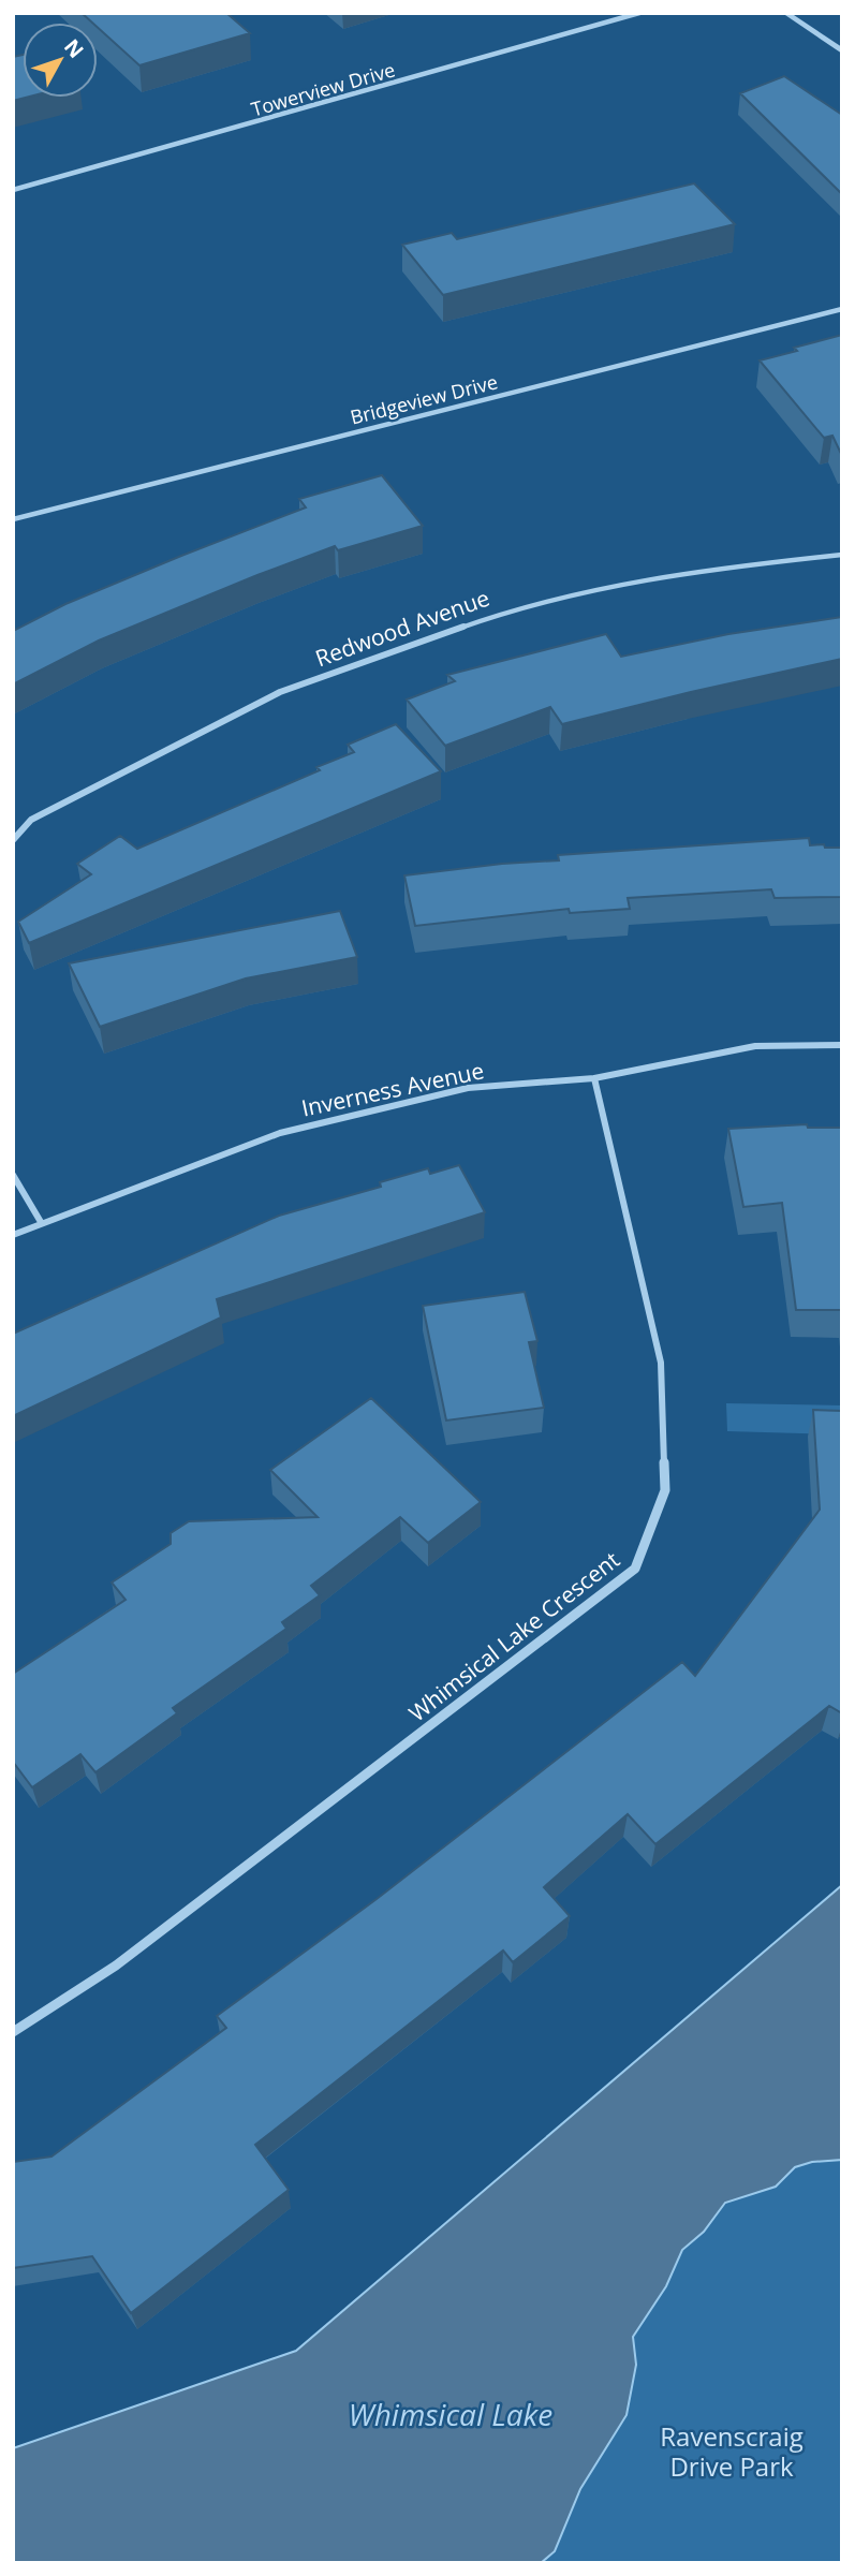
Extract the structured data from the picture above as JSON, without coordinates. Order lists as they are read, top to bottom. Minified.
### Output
{"streets":{"street":["Towerview Drive","Bridgeview Drive","Redwood Avenue","Inverness Avenue","Whimsical Lake Crescent"]},"crossings":[["Inverness Avenue","Whimsical Lake Crescent"]],"water":["Whimsical Lake"],"parks":["Ravenscraig Drive Park"],"north":"top right"}
